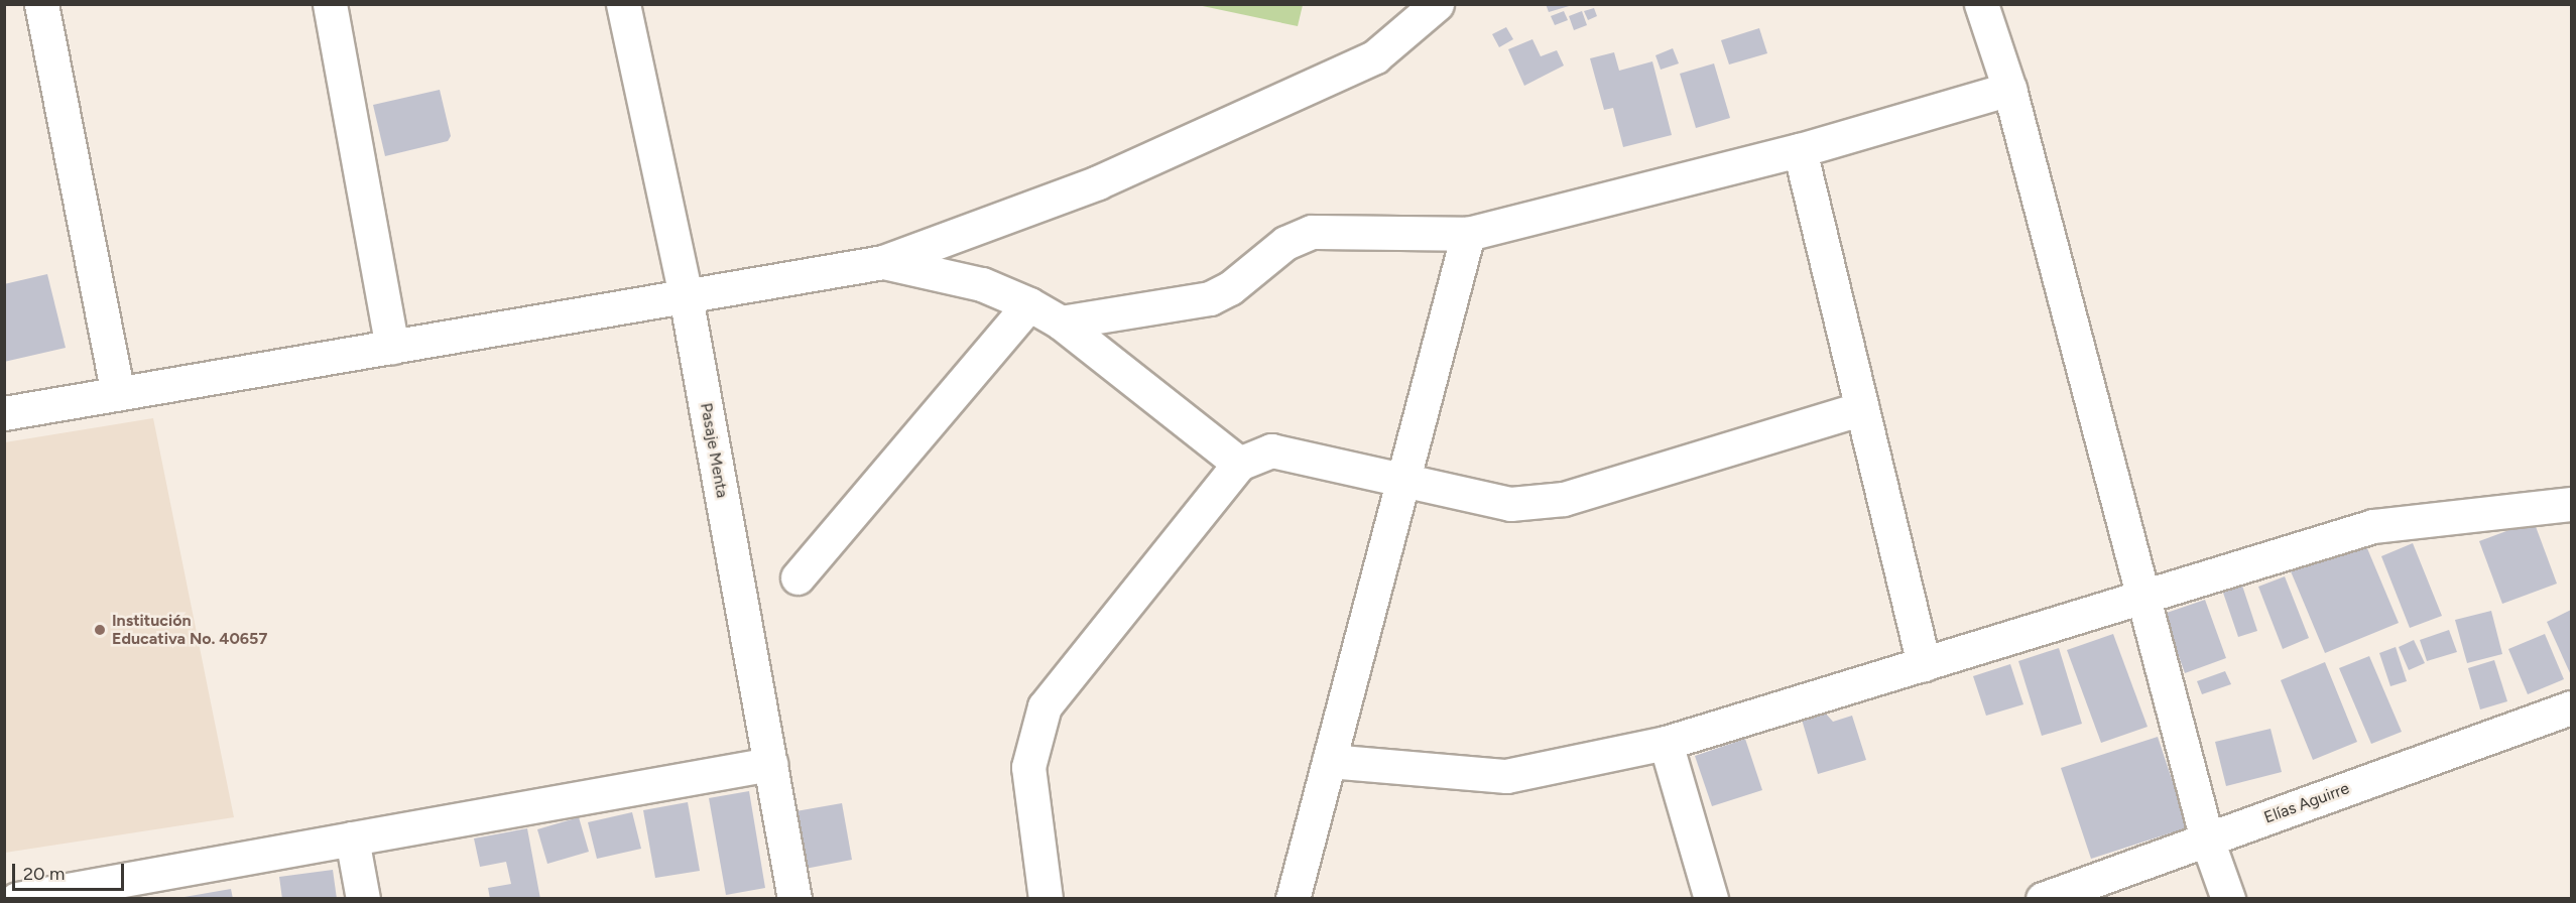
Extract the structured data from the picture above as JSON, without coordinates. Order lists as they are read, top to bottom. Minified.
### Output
{"streets":{"street":["Pasaje Menta","Elías Aguirre"]},"places":["Institución Educativa No. 40657"],"scale_bar":"20 m"}
